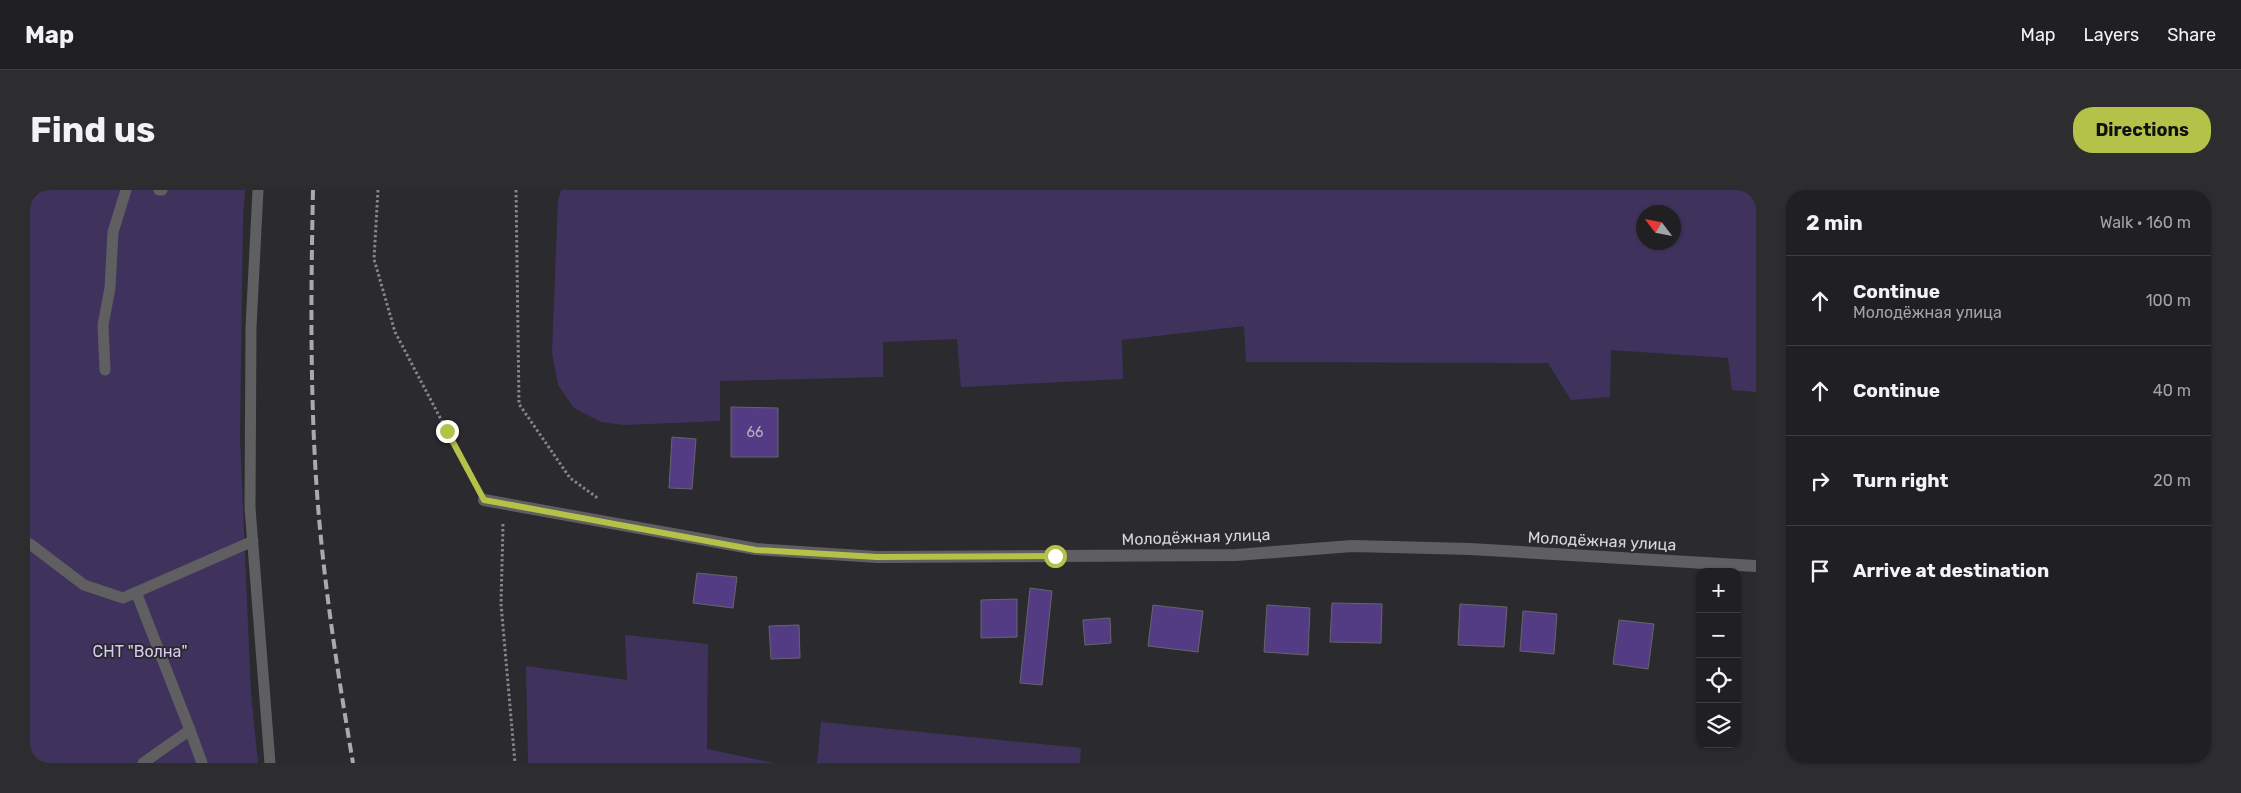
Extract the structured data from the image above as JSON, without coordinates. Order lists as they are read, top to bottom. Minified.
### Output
{"streets":{"street":["Молодёжная улица"]},"parks":["СНТ \"Волна\""],"house_numbers":["66"],"north":"top left","page":{"header":"Map","nav":["Map","Layers","Share"],"buttons":"Directions","title":"Find us","heading":["2 min","Walk · 160 m"],"list":[["Continue","Молодёжная улица","100 m"],["Continue","40 m"],["Turn right","20 m"],"Arrive at destination"],"map_buttons":["+","−"]}}
